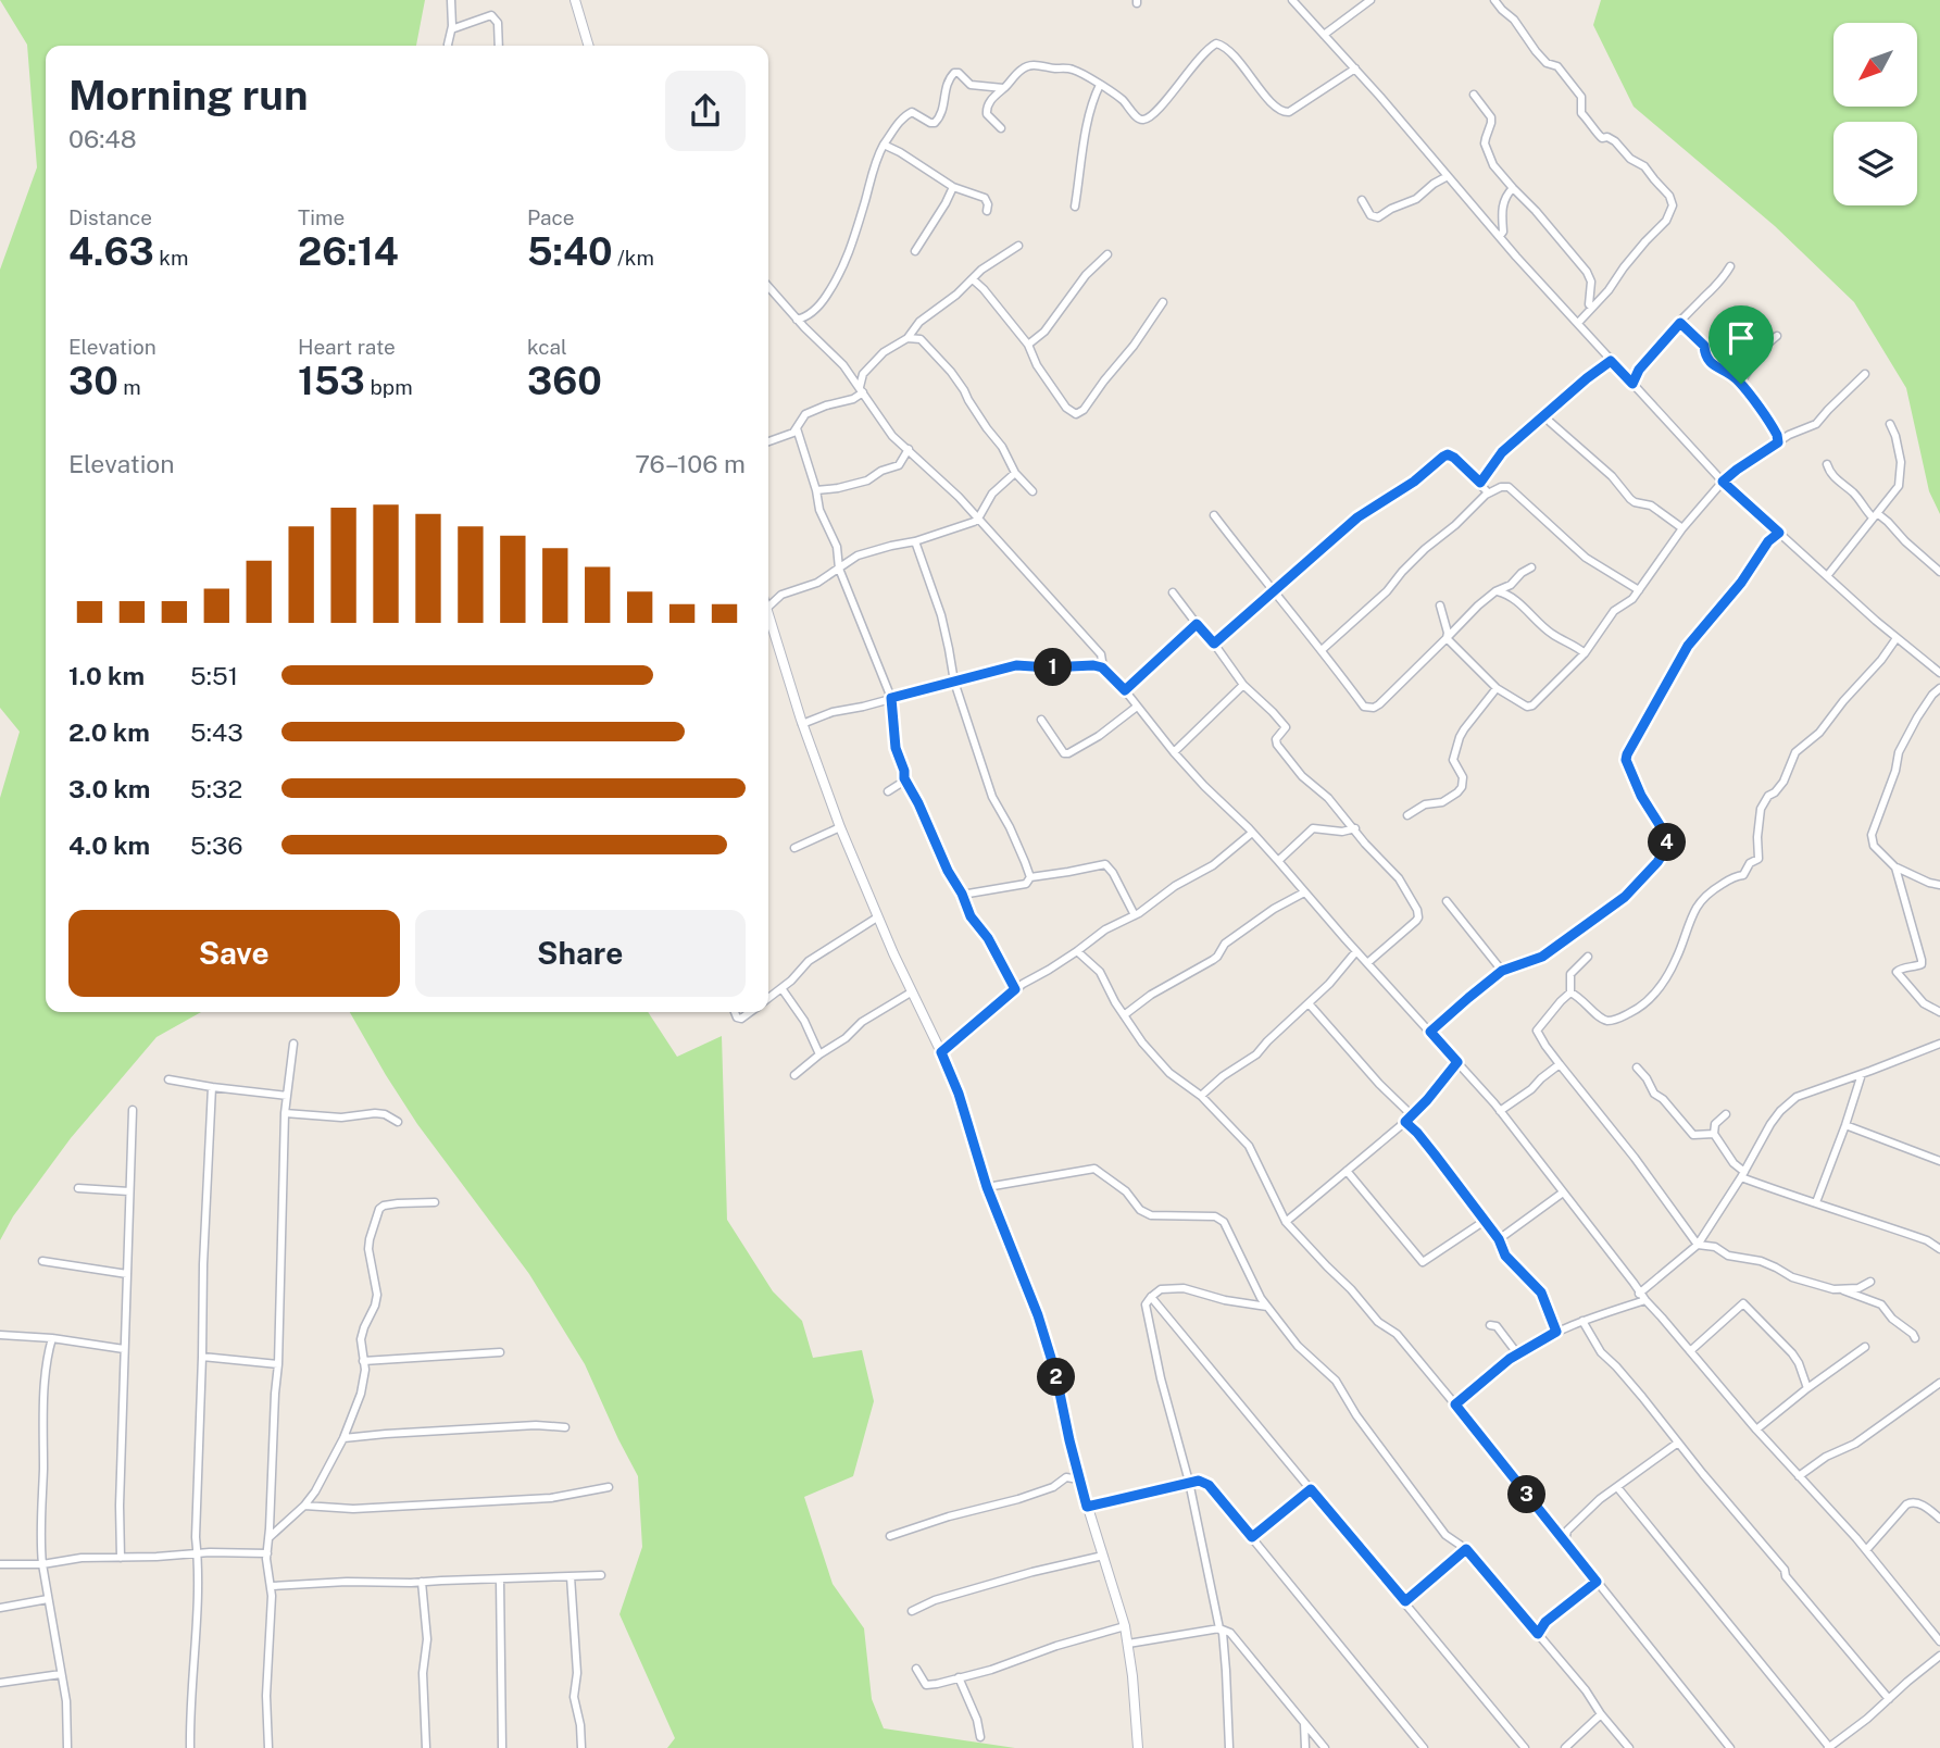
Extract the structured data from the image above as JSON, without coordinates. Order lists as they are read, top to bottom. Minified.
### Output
{"north":"bottom left","page":{"heading":["Morning run","06:48"],"stats":[["Distance","4.63 km"],["Time","26:14"],["Pace","5:40 /km"],["Elevation","30 m"],["Heart rate","153 bpm"],["kcal","360"]],"chart":["Elevation","76–106 m"],"list":[{"name":"1.0 km","note":"5:51"},{"name":"2.0 km","note":"5:43"},{"name":"3.0 km","note":"5:32"},{"name":"4.0 km","note":"5:36"}],"pins":["1","4","2","3"],"buttons":["Save","Share"]}}
